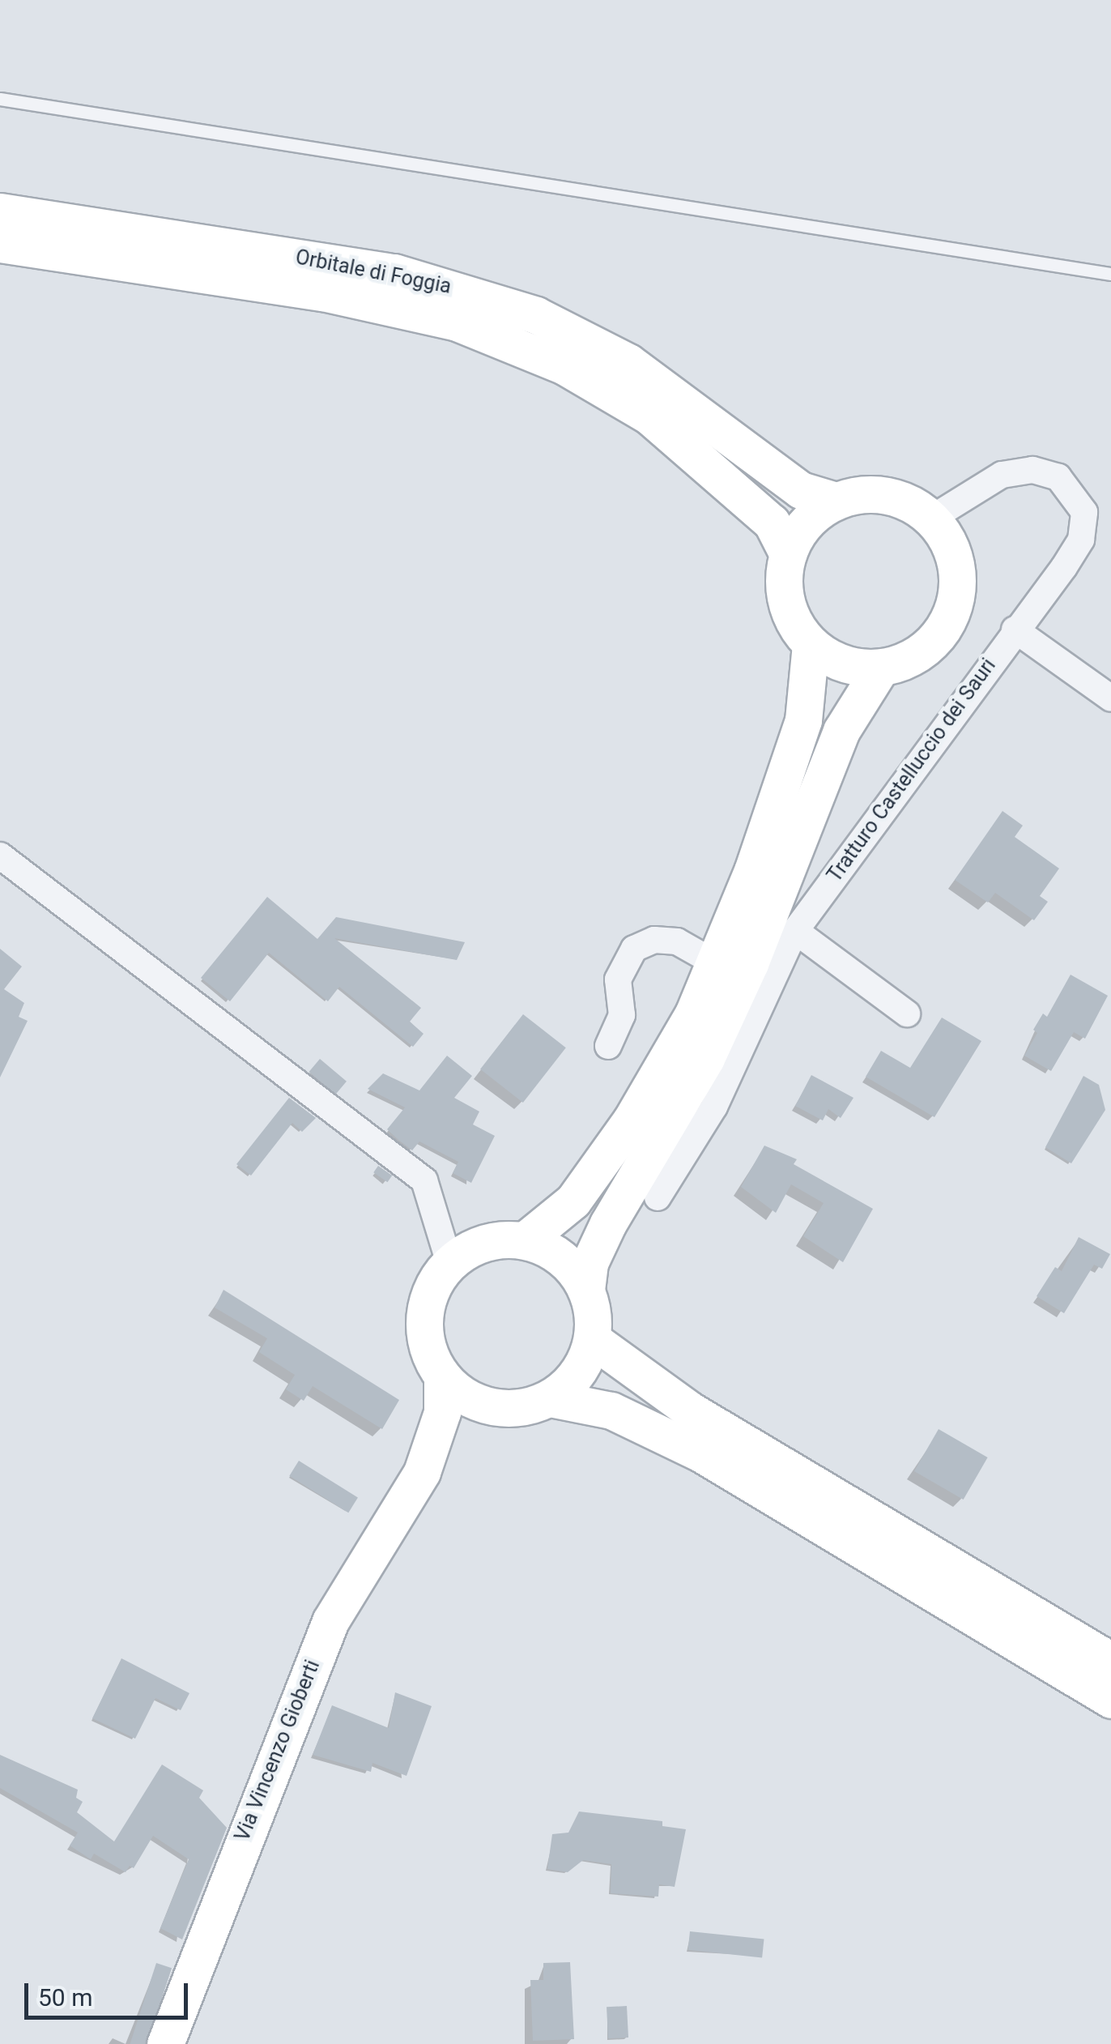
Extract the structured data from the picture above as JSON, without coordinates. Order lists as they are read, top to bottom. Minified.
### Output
{"streets":{"main road":["Orbitale di Foggia","Via Vincenzo Gioberti"],"street":["Tratturo Castelluccio dei Sauri"]},"crossings":[["Orbitale di Foggia","Tratturo Castelluccio dei Sauri"]],"scale_bar":"50 m"}
